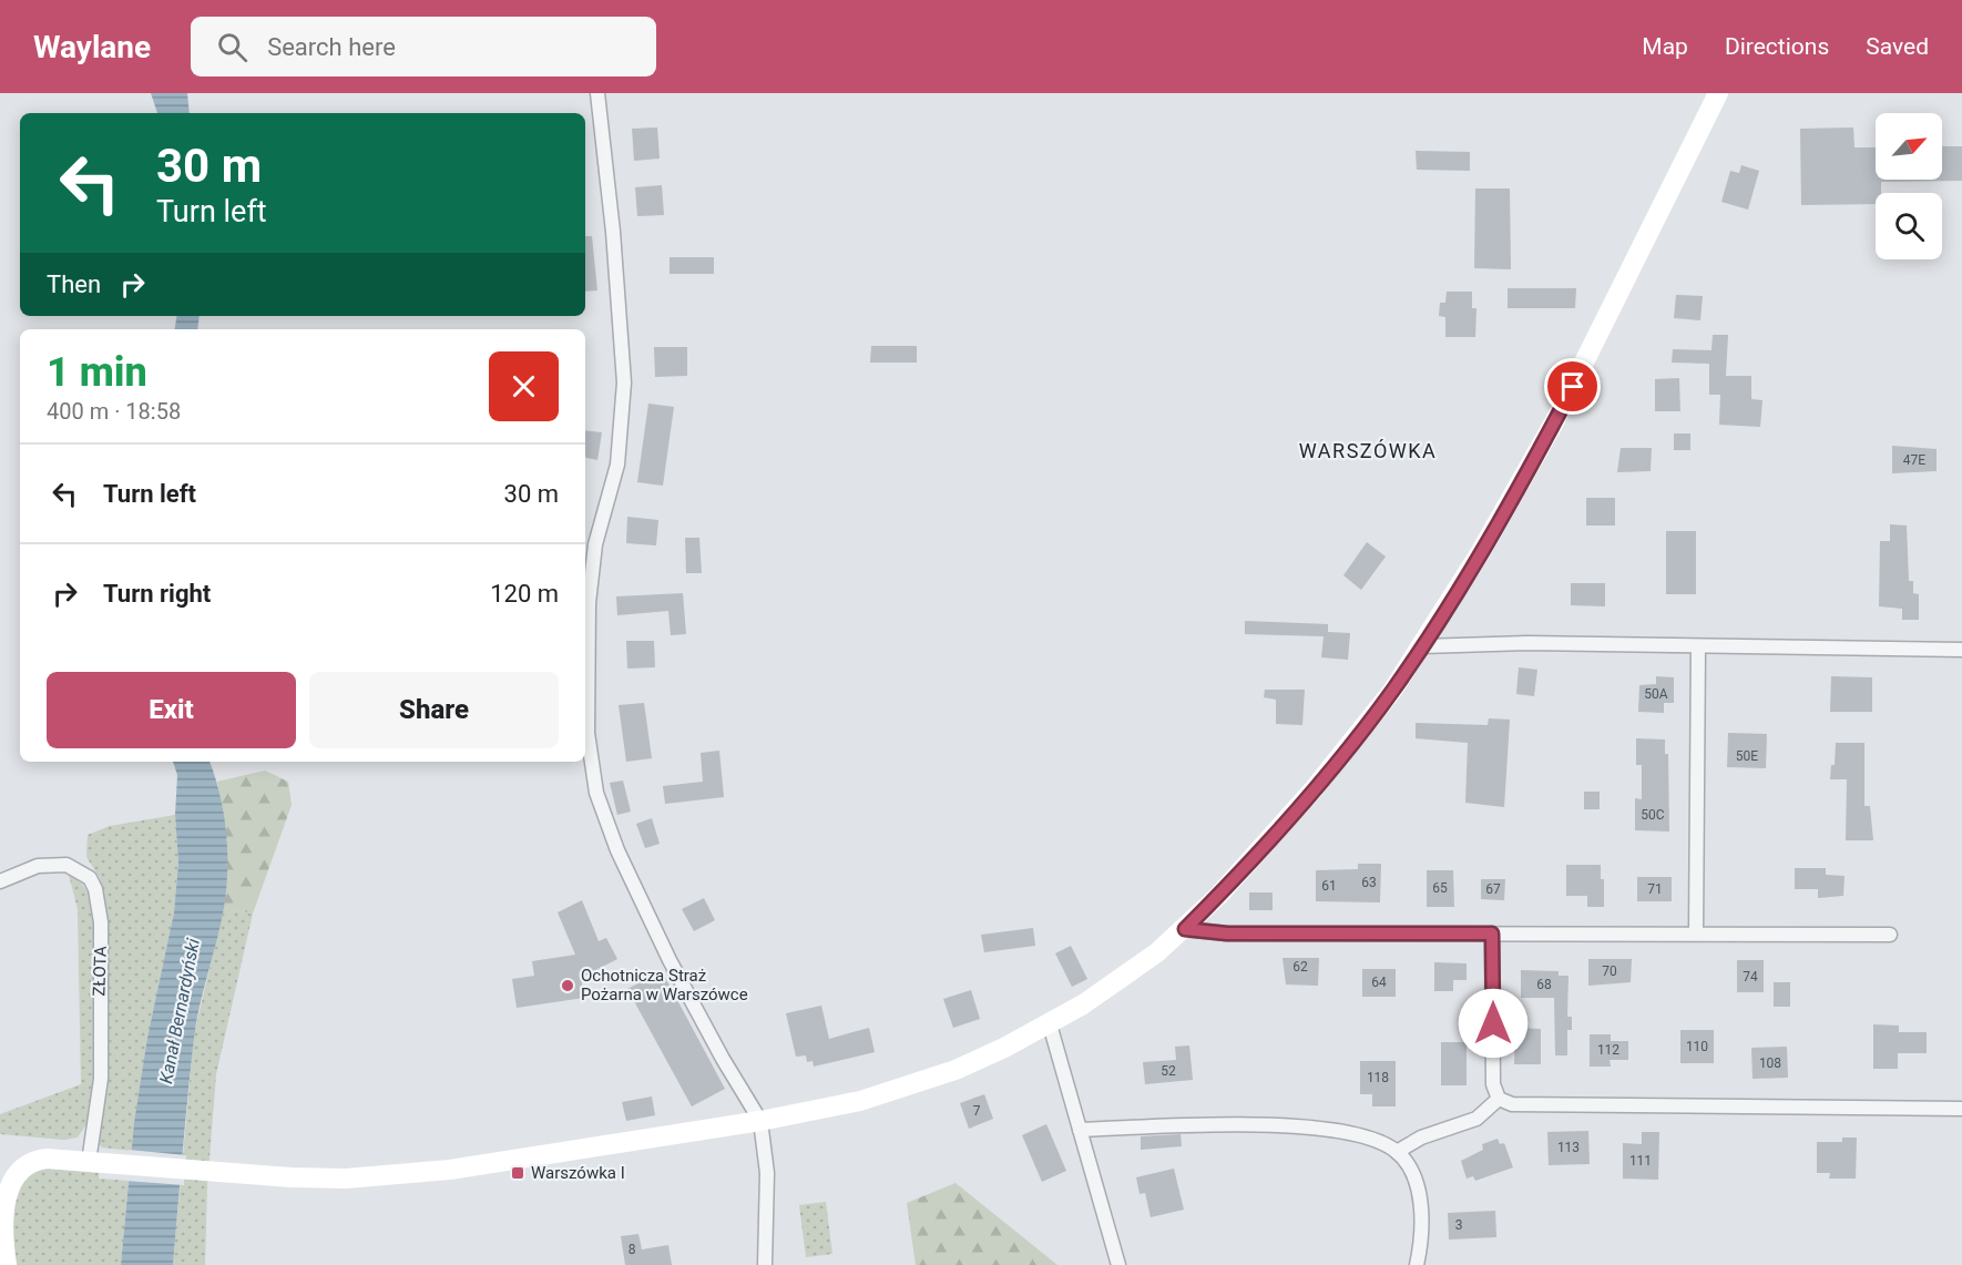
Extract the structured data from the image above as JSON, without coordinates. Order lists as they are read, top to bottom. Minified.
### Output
{"streets":{"street":["ZŁOTA"]},"districts":["WARSZÓWKA"],"water":["Kanał Bernardyński"],"places":{"other":["Ochotnicza Straż Pożarna w Warszówce"],"transit":["Warszówka I"]},"house_numbers":["47E","50A","50E","50C","63","61","65","67","71","62","70","74","64","68","110","112","108","52","118","7","113","111","3","8"],"north":"top right","page":{"header":"Waylane","search":"Search here","nav":["Map","Directions","Saved"],"turn":["30 m","Turn left"],"then":"Then","heading":["1 min","400 m · 18:58"],"list":[{"name":"Turn left","value":"30 m"},{"name":"Turn right","value":"120 m"}],"buttons":["Exit","Share"]}}
